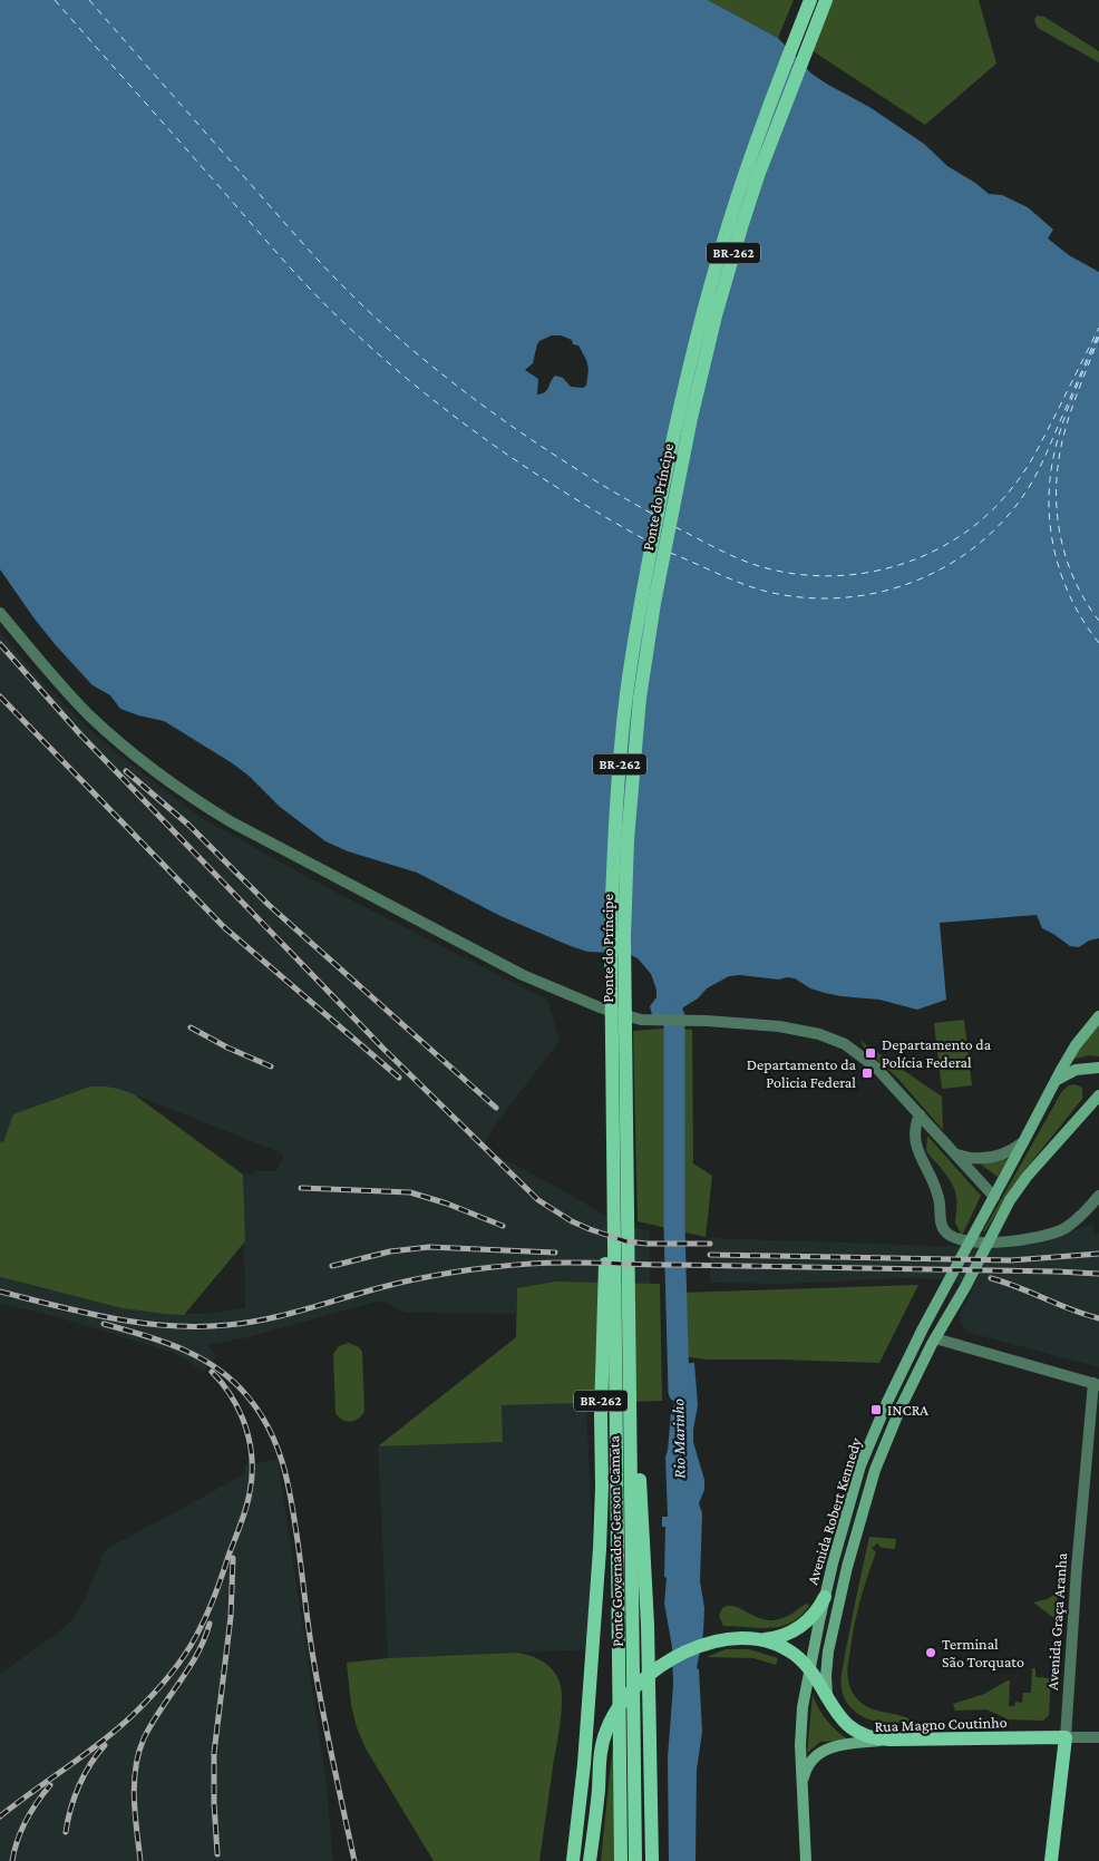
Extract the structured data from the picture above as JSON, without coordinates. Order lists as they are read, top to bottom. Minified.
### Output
{"streets":{"main road":["BR-262","Ponte do Príncipe","Avenida Robert Kennedy","Ponte Governador Gerson Camata","Avenida Graça Aranha","Rua Magno Coutinho"]},"crossings":[["BR-262","Ponte Governador Gerson Camata"],["Ponte do Príncipe","Ponte Governador Gerson Camata"],["Avenida Robert Kennedy","Rua Magno Coutinho"],["Avenida Graça Aranha","Rua Magno Coutinho"]],"water":["Rio Marinho"],"places":{"transit":["Departamento da Polícia Federal","Departamento da Policia Federal","INCRA"],"other":["Terminal São Torquato"]}}
